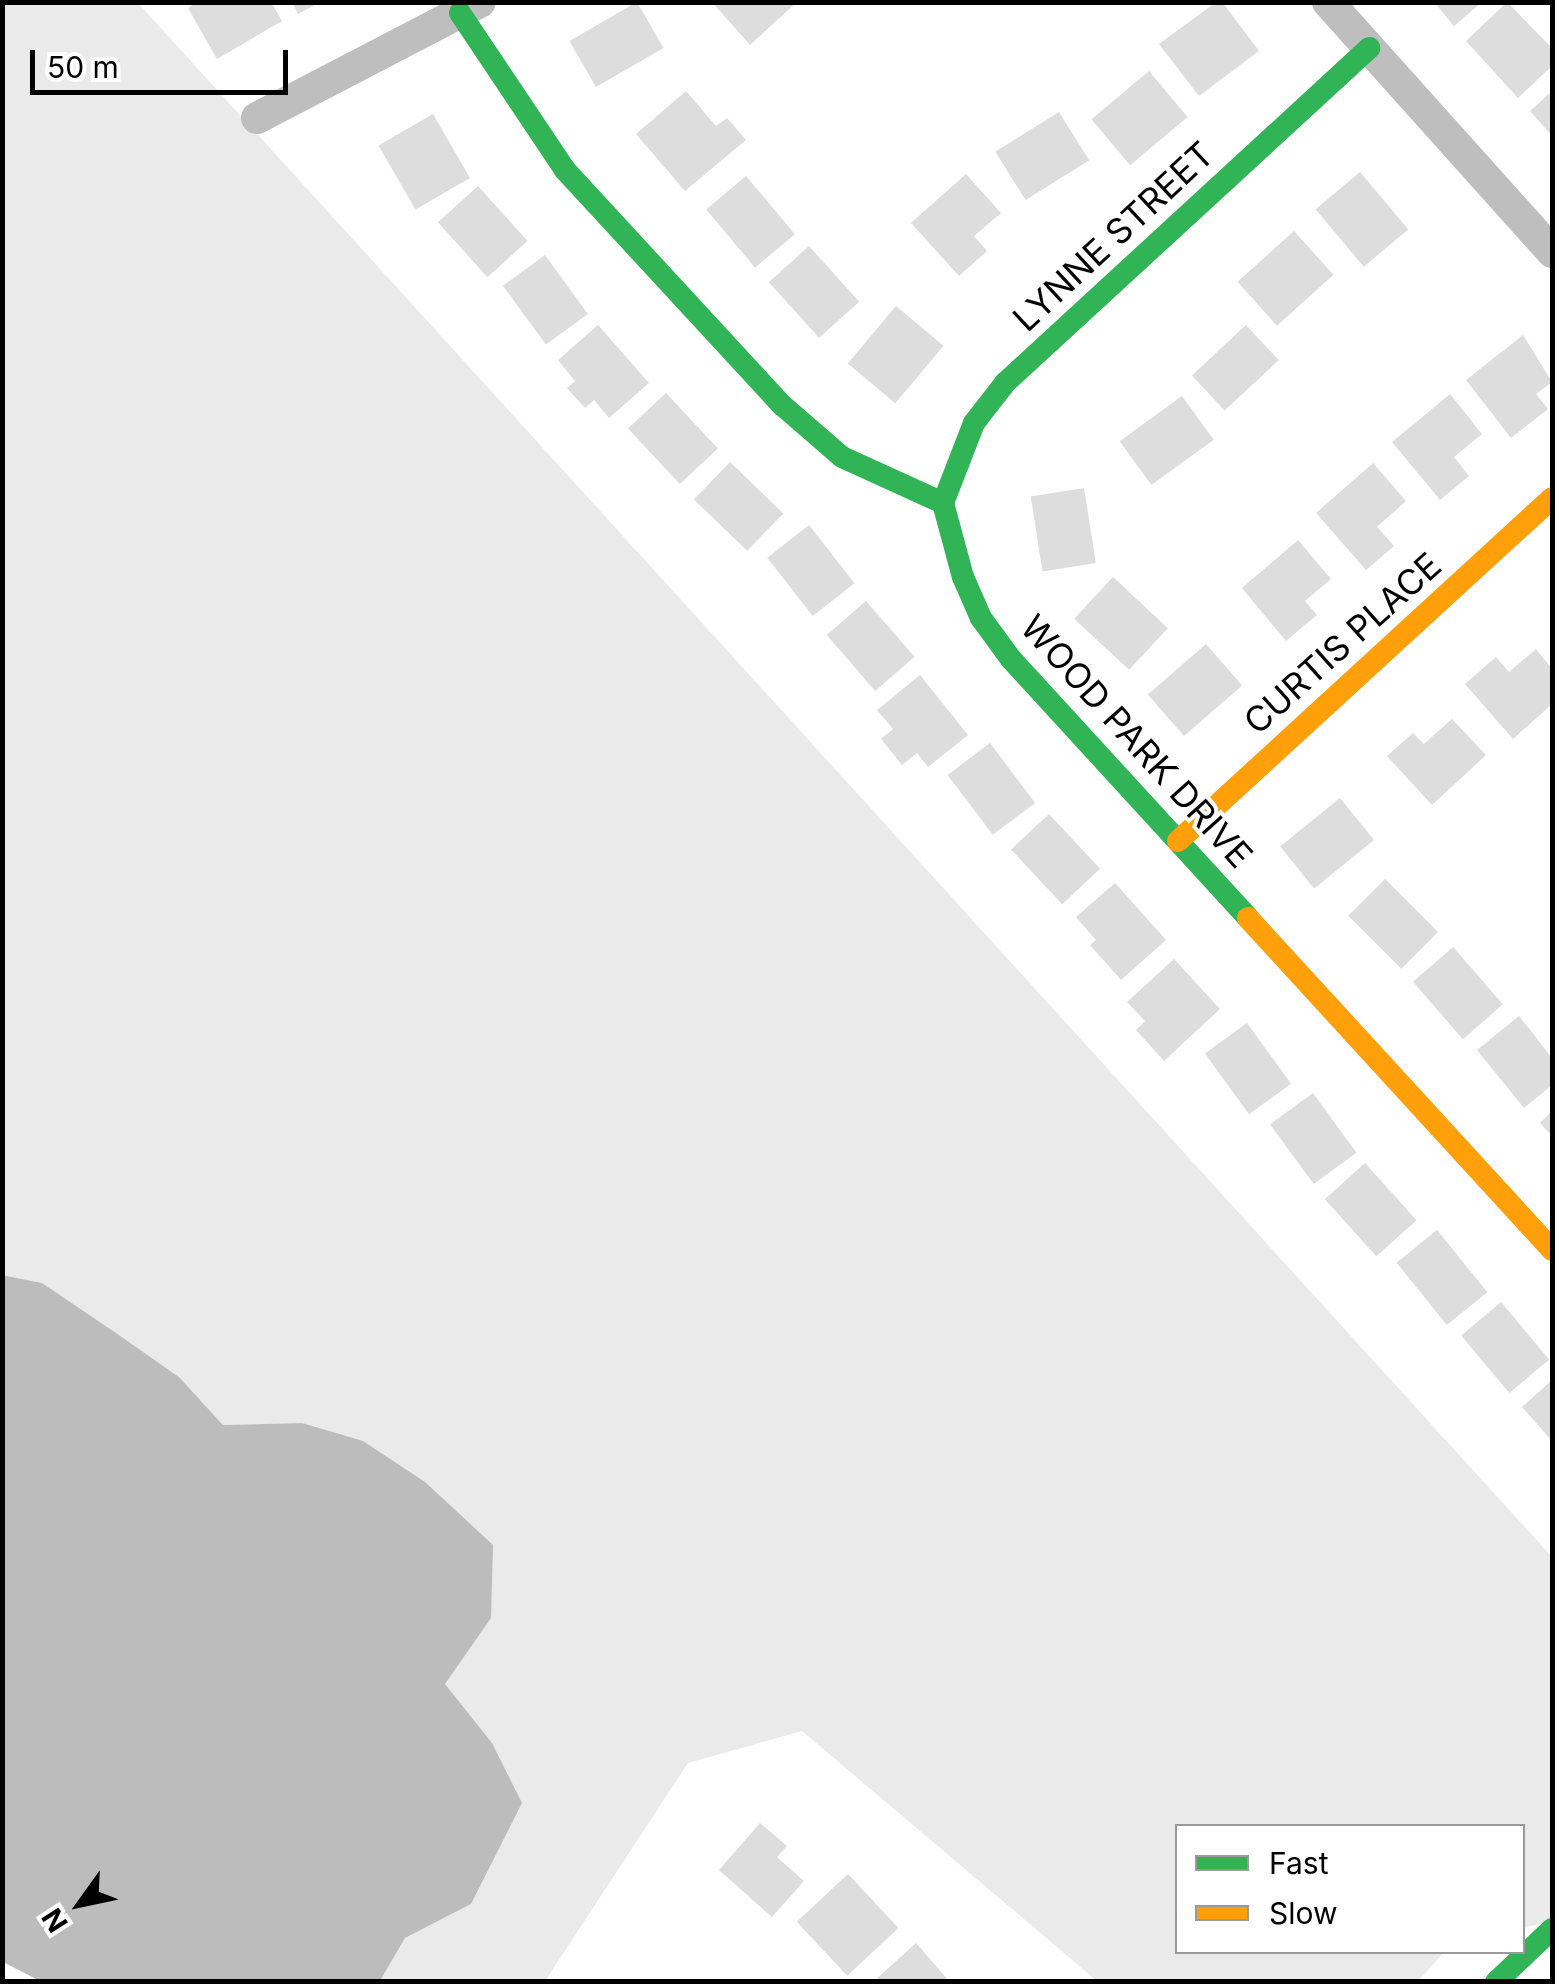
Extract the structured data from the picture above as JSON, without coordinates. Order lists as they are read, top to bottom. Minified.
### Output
{"streets":{"street":["LYNNE STREET","CURTIS PLACE","WOOD PARK DRIVE"]},"crossings":[["LYNNE STREET","WOOD PARK DRIVE"],["CURTIS PLACE","WOOD PARK DRIVE"]],"legend":["Fast","Slow"],"scale_bar":"50 m","north":"bottom left"}
